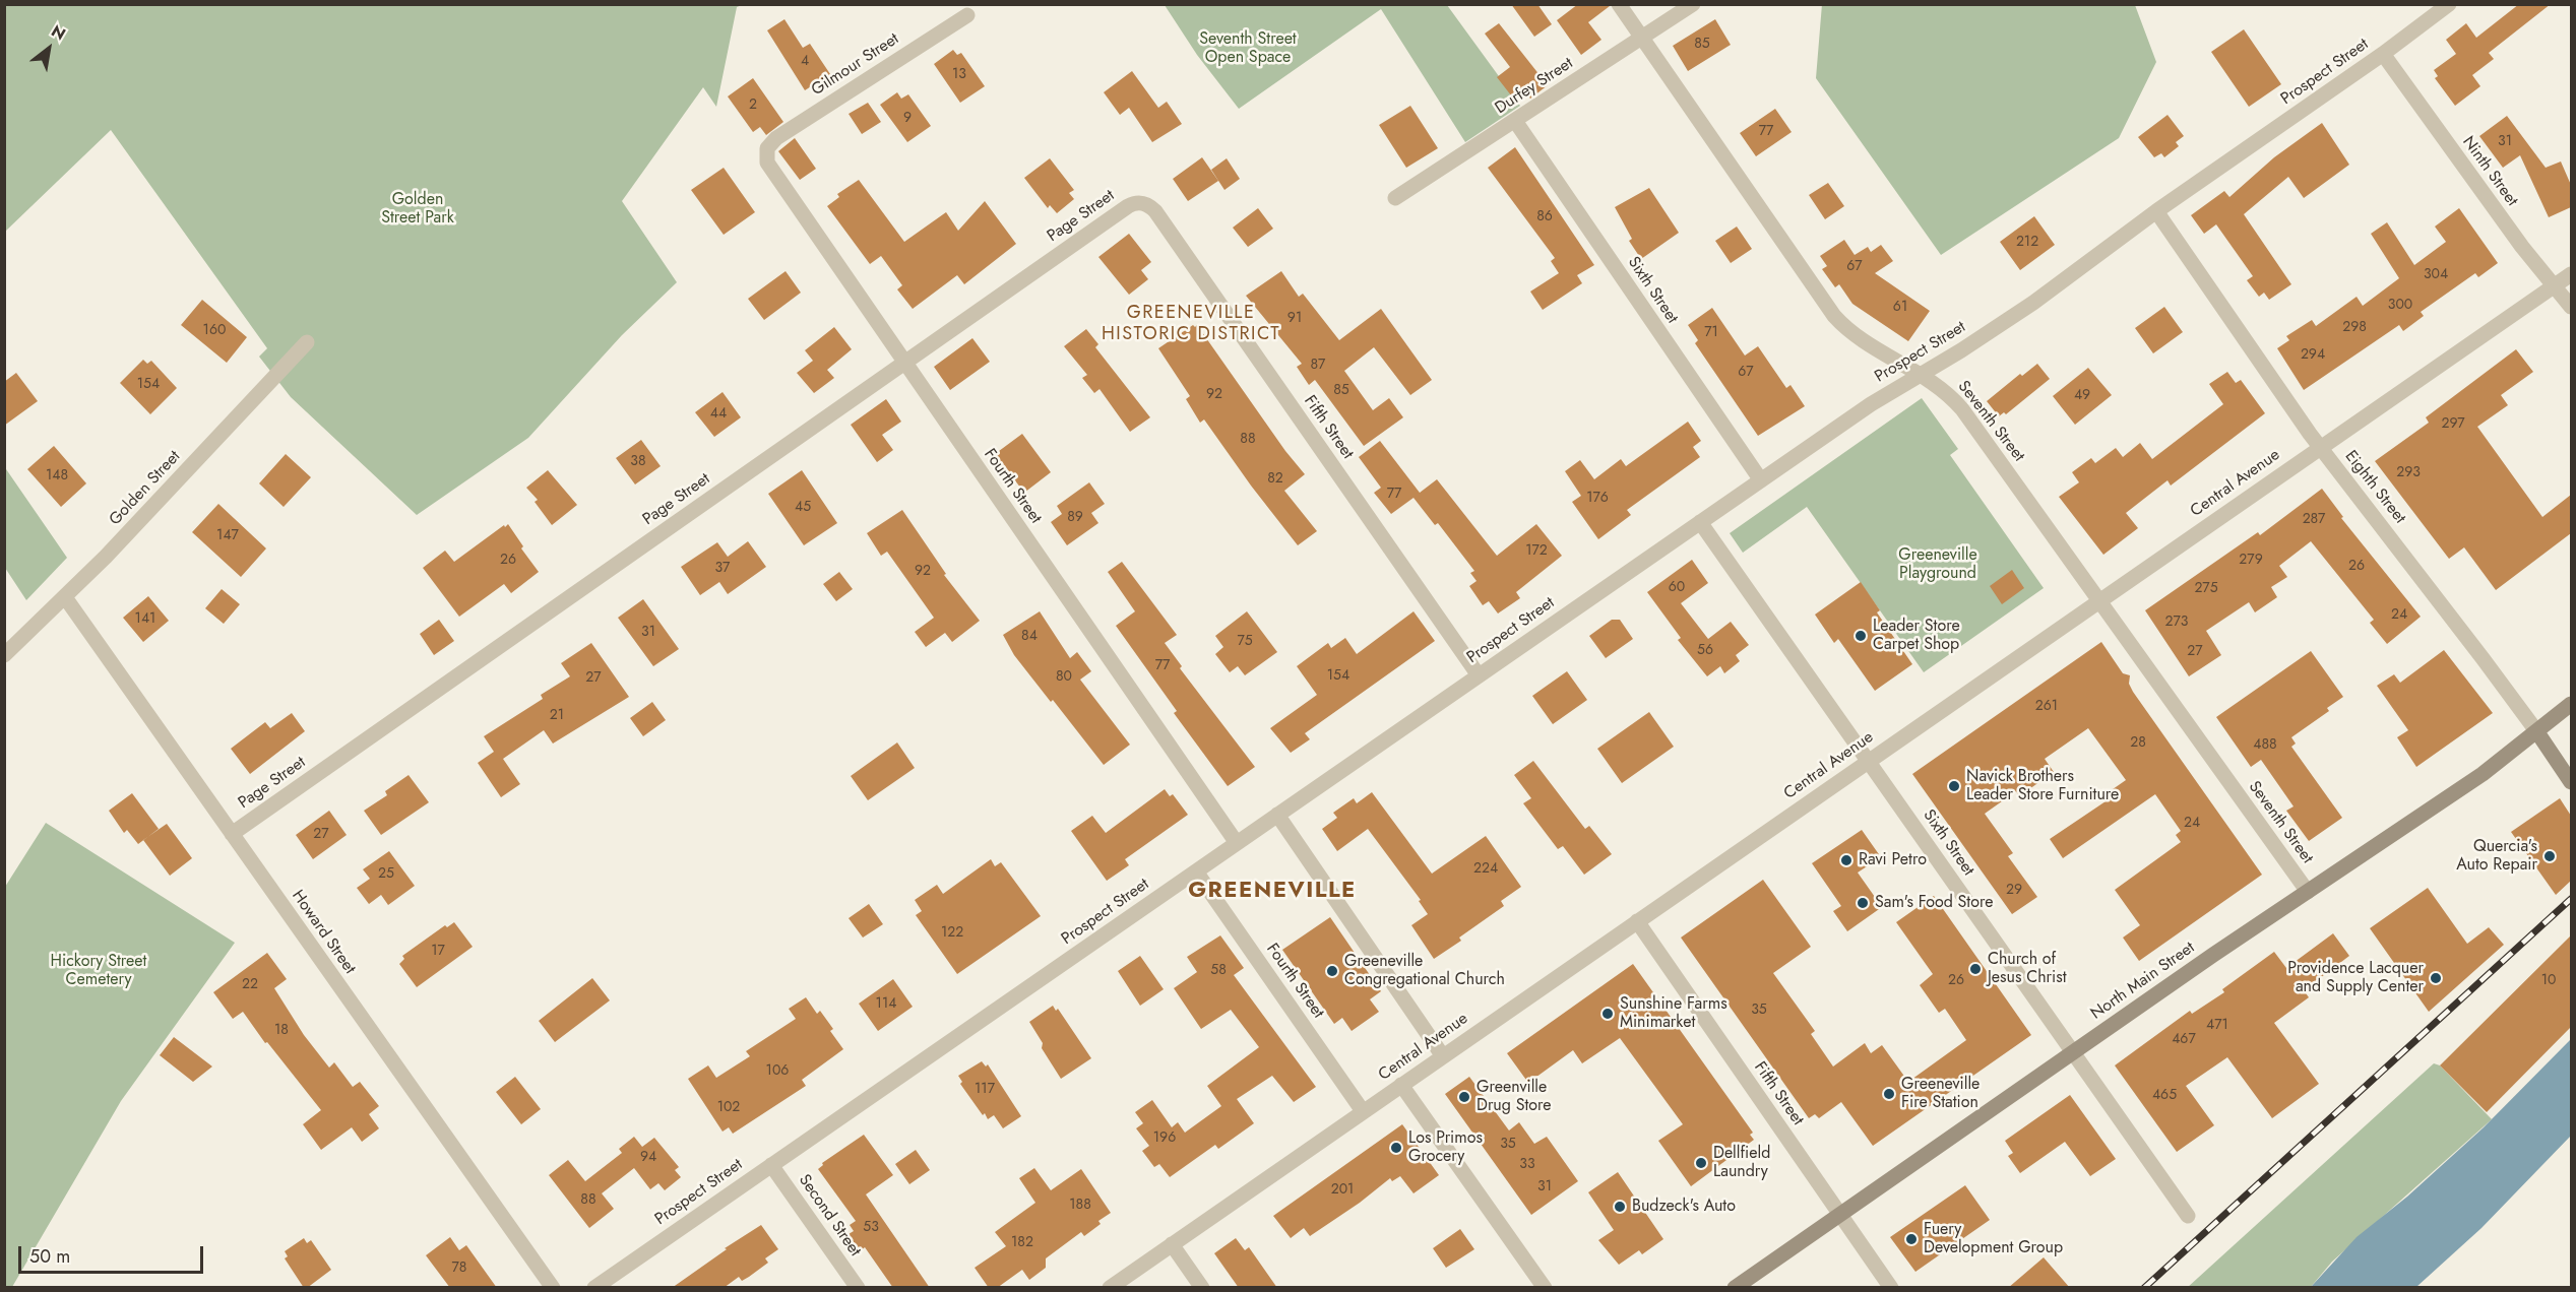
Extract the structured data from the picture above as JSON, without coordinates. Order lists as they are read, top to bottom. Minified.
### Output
{"streets":{"main road":["Eighth Street","North Main Street"],"street":["Gilmour Street","Prospect Street","Durfey Street","Ninth Street","Page Street","Sixth Street","Seventh Street","Fifth Street","Central Avenue","Fourth Street","Golden Street","Howard Street","Second Street"]},"crossings":[["Gilmour Street","Fourth Street"],["Prospect Street","Ninth Street"],["Prospect Street","Sixth Street"],["Prospect Street","Seventh Street"],["Prospect Street","Fifth Street"],["Prospect Street","Fourth Street"],["Prospect Street","Eighth Street"],["Prospect Street","Second Street"],["Durfey Street","Sixth Street"],["Durfey Street","Seventh Street"],["Ninth Street","Central Avenue"],["Page Street","Fifth Street"],["Page Street","Fourth Street"],["Page Street","Howard Street"],["Sixth Street","Central Avenue"],["Sixth Street","North Main Street"],["Seventh Street","Central Avenue"],["Seventh Street","North Main Street"],["Fifth Street","Central Avenue"],["Fifth Street","North Main Street"],["Central Avenue","Fourth Street"],["Central Avenue","Eighth Street"],["Eighth Street","North Main Street"],["Golden Street","Howard Street"]],"districts":["GREENEVILLE HISTORIC DISTRICT","GREENEVILLE"],"parks":["Seventh Street Open Space","Golden Street Park","Greeneville Playground","Hickory Street Cemetery"],"places":["Leader Store Carpet Shop","Navick Brothers Leader Store Furniture","Quercia's Auto Repair","Ravi Petro","Sam's Food Store","Church of Jesus Christ","Greeneville Congregational Church","Providence Lacquer and Supply Center","Sunshine Farms Minimarket","Greeneville Fire Station","Greenville Drug Store","Los Primos Grocery","Dellfield Laundry","Budzeck's Auto","Fuery Development Group"],"house_numbers":["85","4","13","2","9","77","31","86","212","67","304","300","61","91","298","160","71","294","87","67","154","85","92","49","44","297","88","38","293","148","82","77","176","45","89","287","147","172","26","279","26","37","92","60","275","24","141","273","31","84","75","56","27","77","154","80","27","261","21","28","488","24","27","224","25","29","122","17","58","26","10","22","114","35","471","18","467","106","117","465","102","196","35","94","33","31","201","88","188","53","182","78"],"scale_bar":"50 m","north":"top right"}
